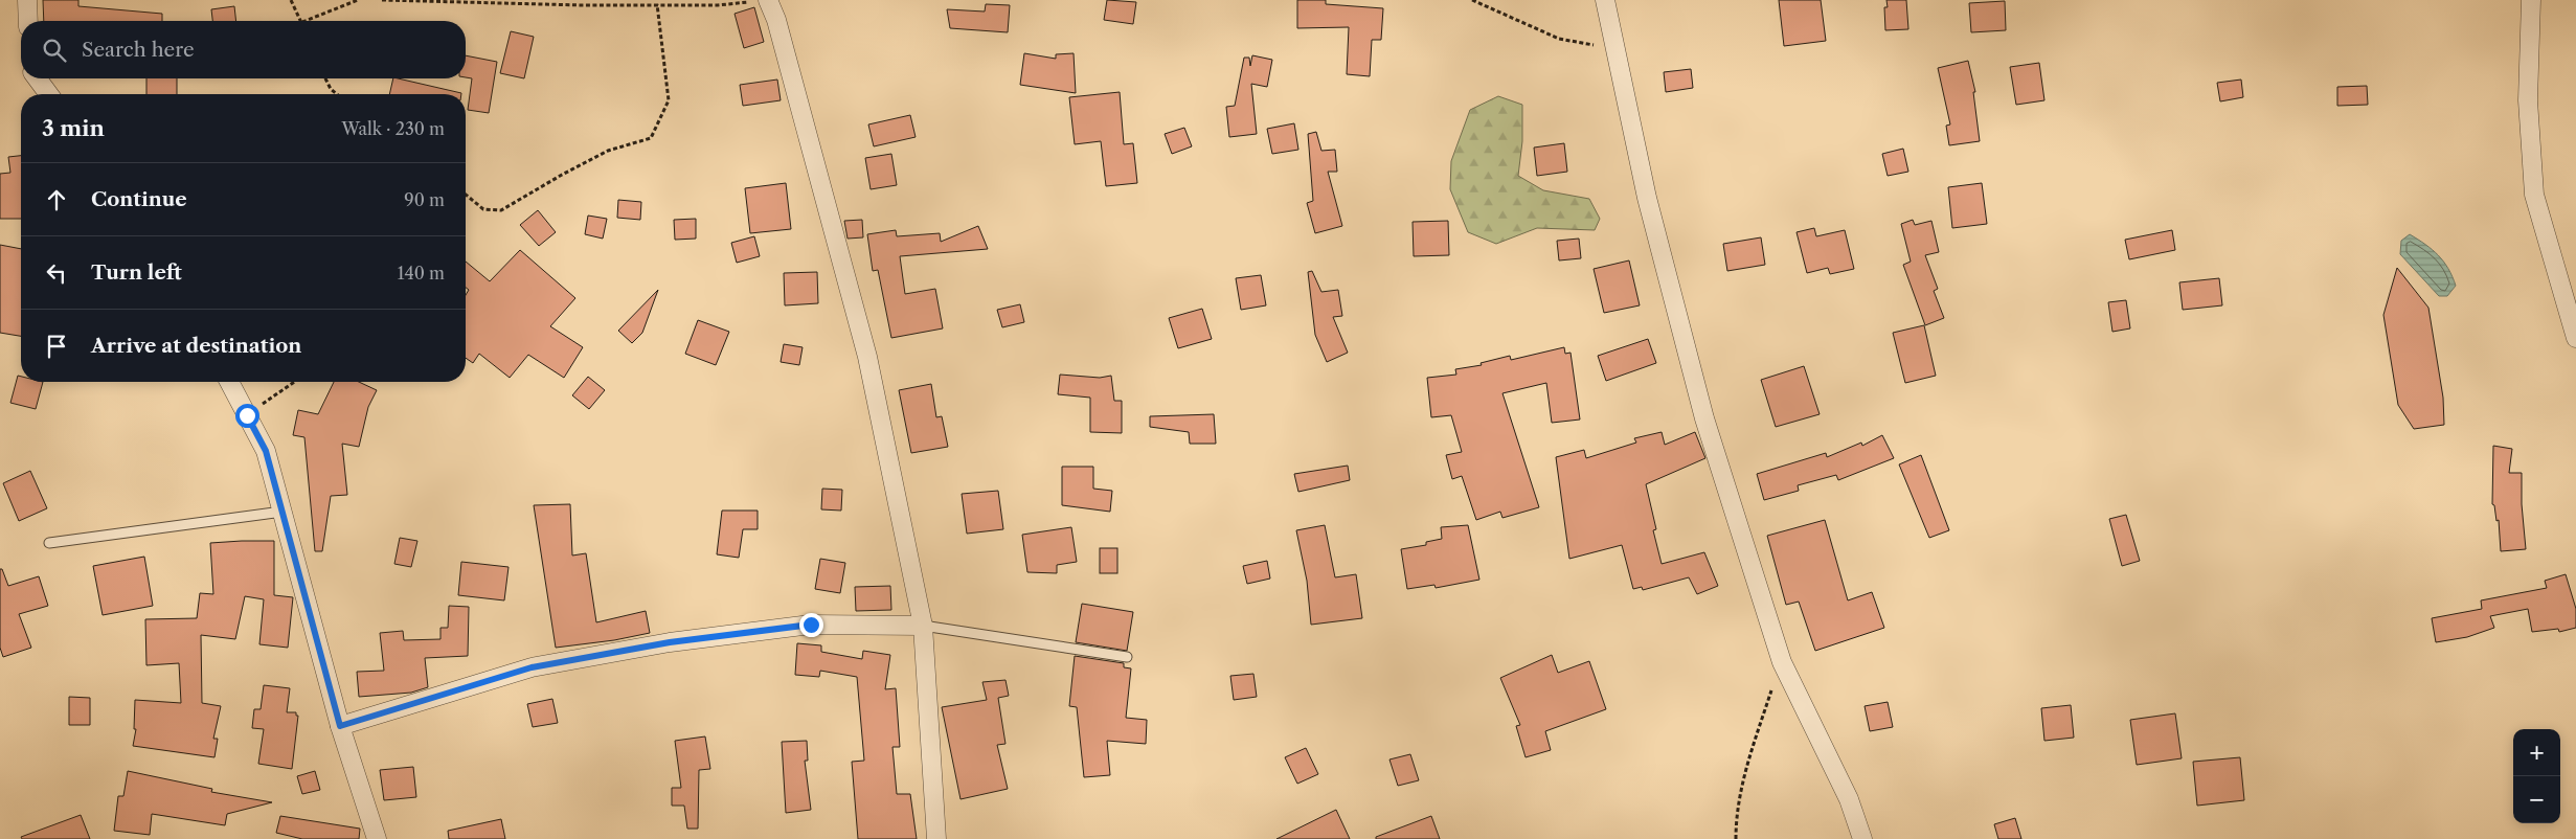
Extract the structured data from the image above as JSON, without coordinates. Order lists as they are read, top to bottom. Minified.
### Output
{"page":{"search":"Search here","heading":["3 min","Walk · 230 m"],"list":[["Continue","90 m"],["Turn left","140 m"],"Arrive at destination"],"map_buttons":["+","−"]}}
